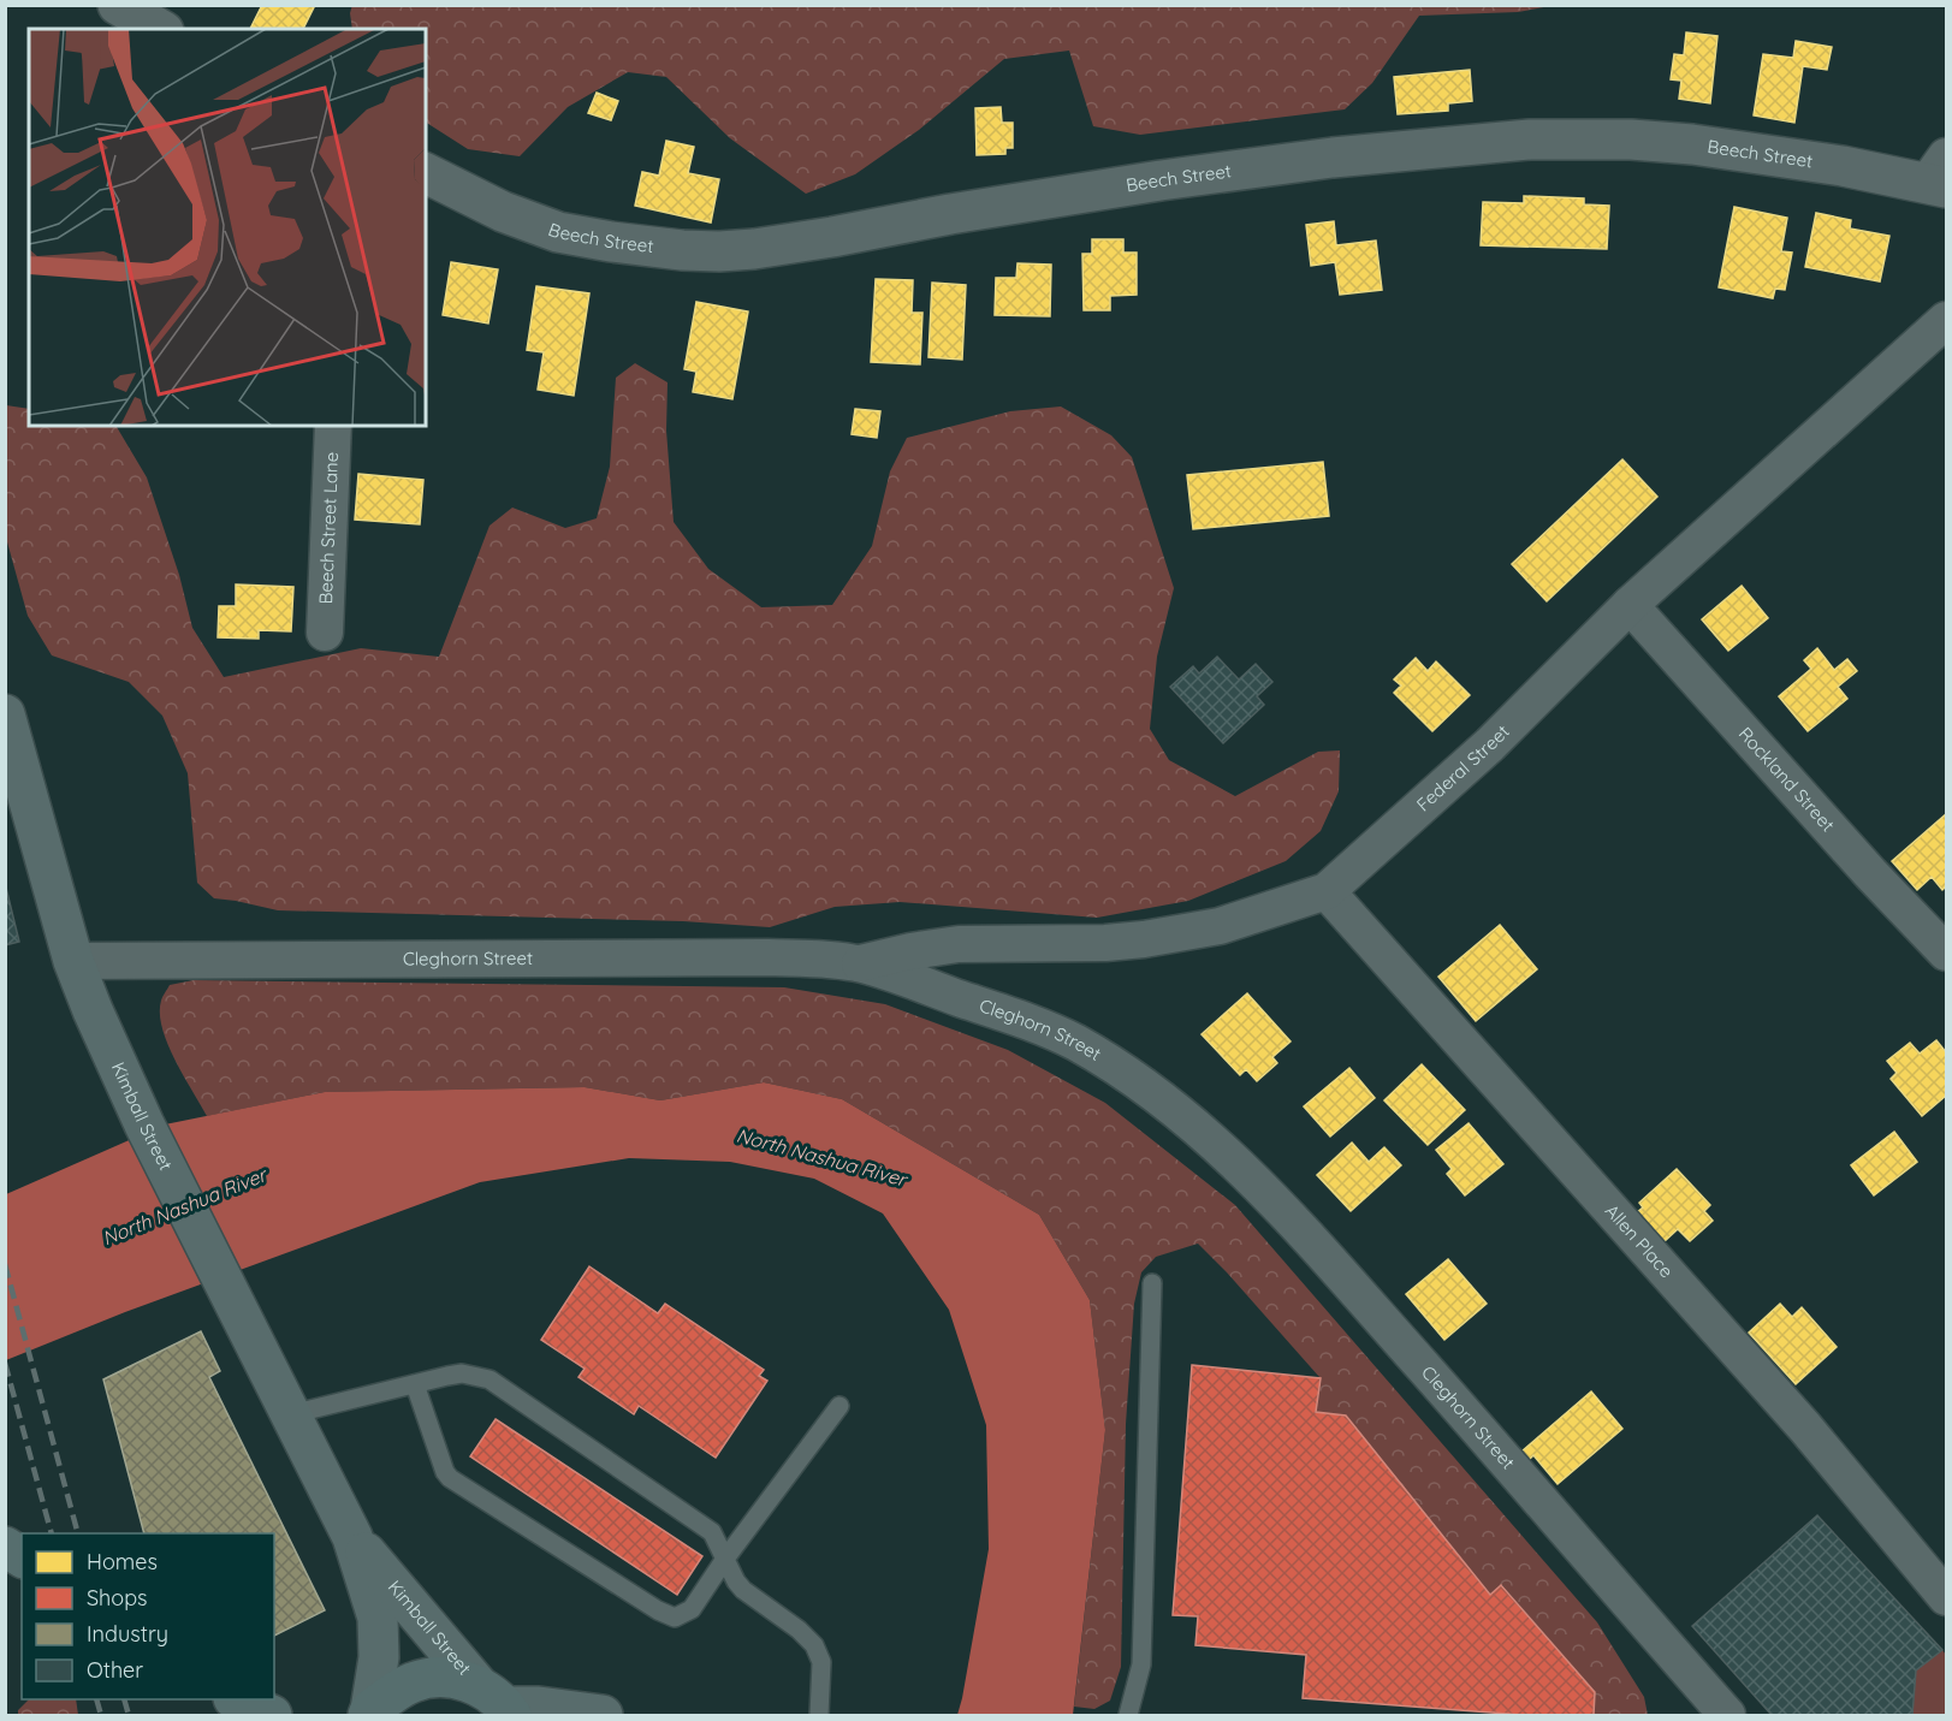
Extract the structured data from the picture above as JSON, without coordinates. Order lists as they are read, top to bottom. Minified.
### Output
{"streets":{"main road":["Kimball Street"],"street":["Beech Street","Beech Street Lane","Federal Street","Rockland Street","Cleghorn Street","Allen Place"]},"crossings":[["Federal Street","Rockland Street"],["Federal Street","Cleghorn Street"],["Federal Street","Allen Place"],["Cleghorn Street","Kimball Street"]],"water":["North Nashua River"],"legend":["Homes","Shops","Industry","Other"]}
